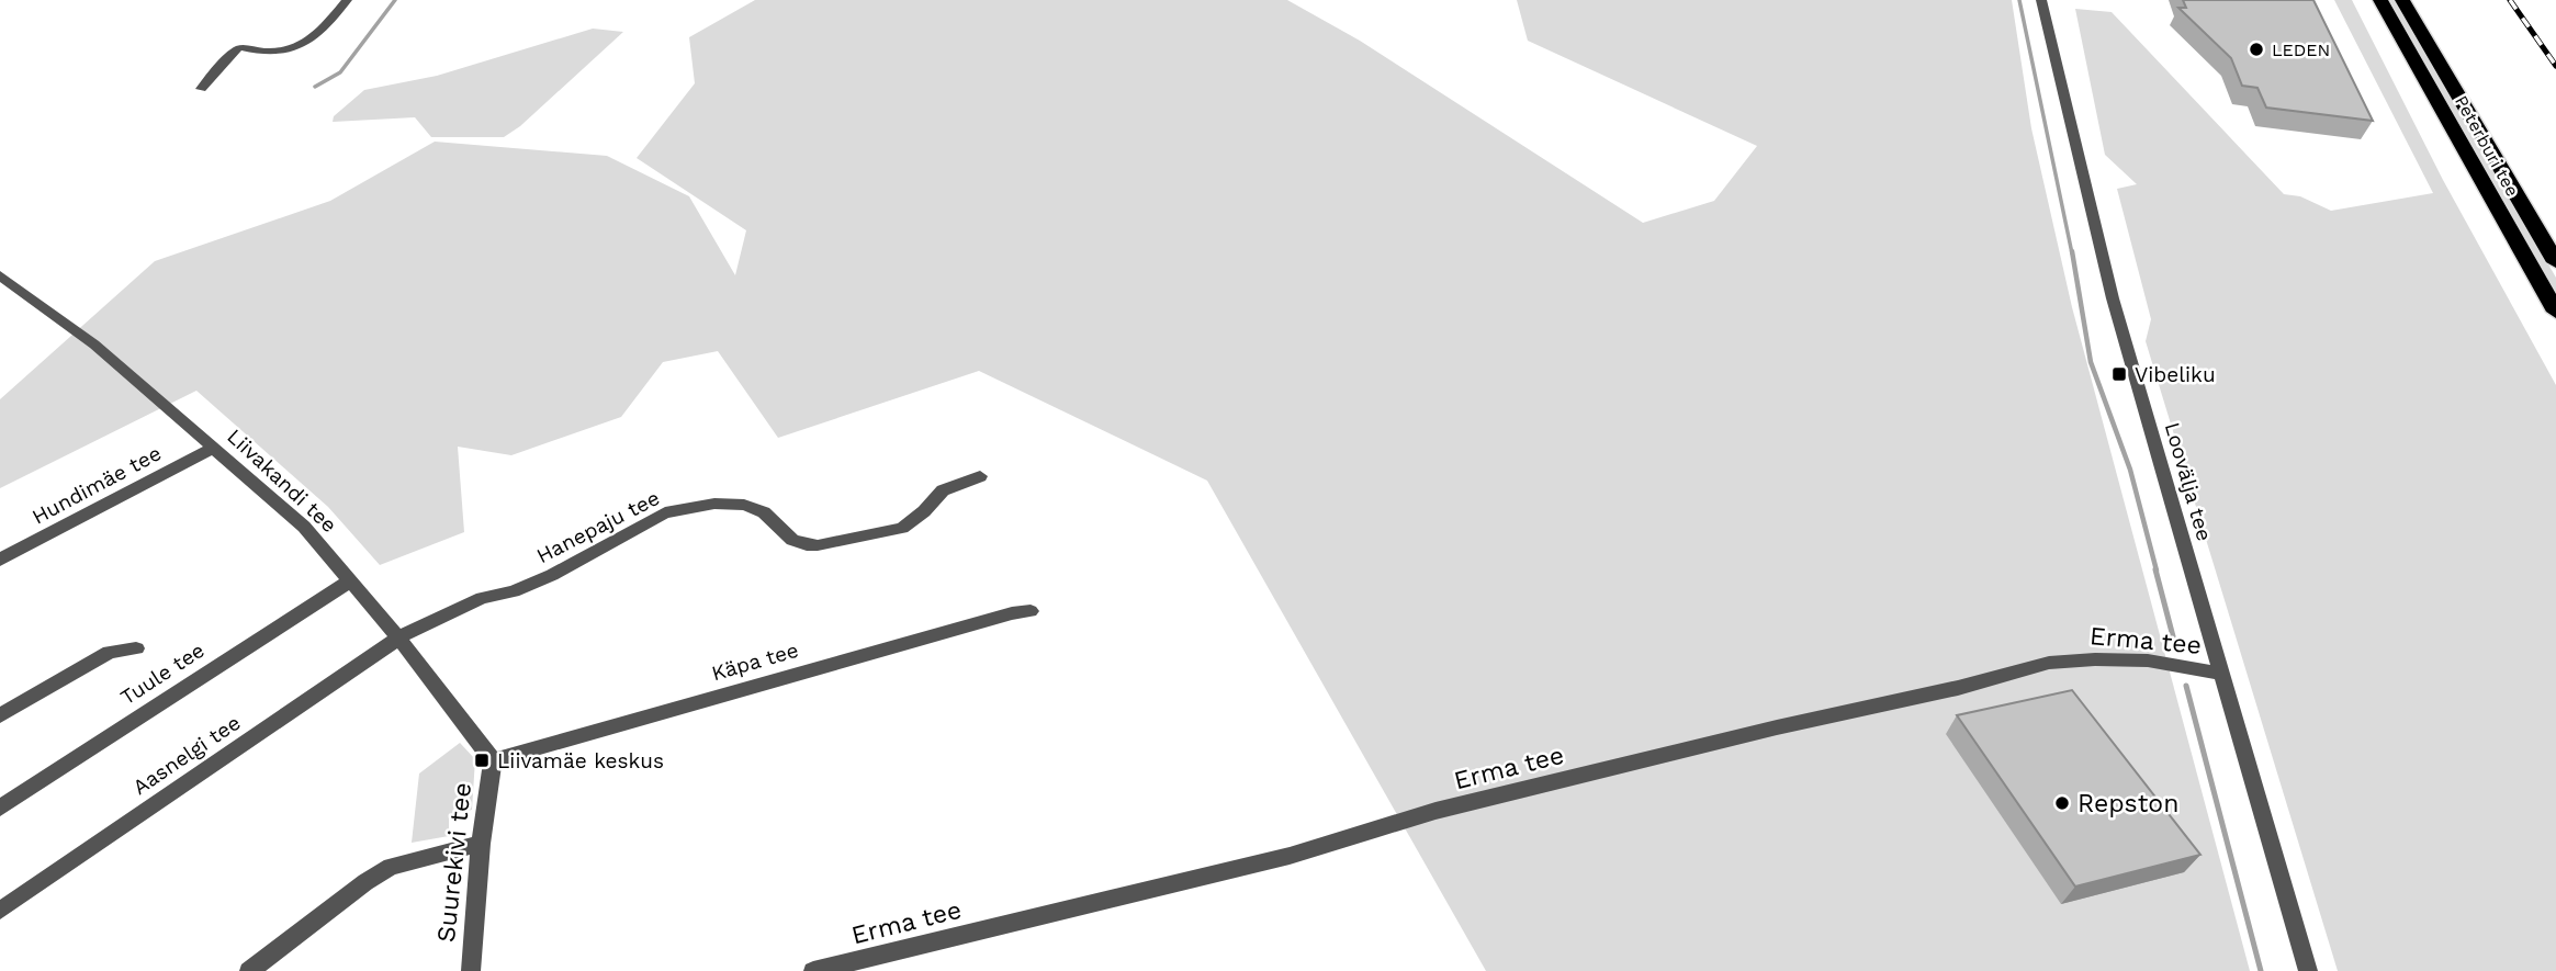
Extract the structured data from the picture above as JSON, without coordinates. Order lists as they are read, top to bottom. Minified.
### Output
{"streets":{"highway":["Peterburi tee"],"street":["Liivakandi tee","Loovälja tee","Hundimäe tee","Hanepaju tee","Erma tee","Käpa tee","Tuule tee","Aasnelgi tee","Suurekivi tee"]},"crossings":[["Liivakandi tee","Hundimäe tee"],["Liivakandi tee","Hanepaju tee"],["Liivakandi tee","Käpa tee"],["Liivakandi tee","Tuule tee"],["Liivakandi tee","Aasnelgi tee"],["Liivakandi tee","Suurekivi tee"],["Loovälja tee","Erma tee"],["Hanepaju tee","Aasnelgi tee"],["Käpa tee","Suurekivi tee"]],"places":{"other":["LEDEN","Repston"],"transit":["Vibeliku","Liivamäe keskus"]}}
